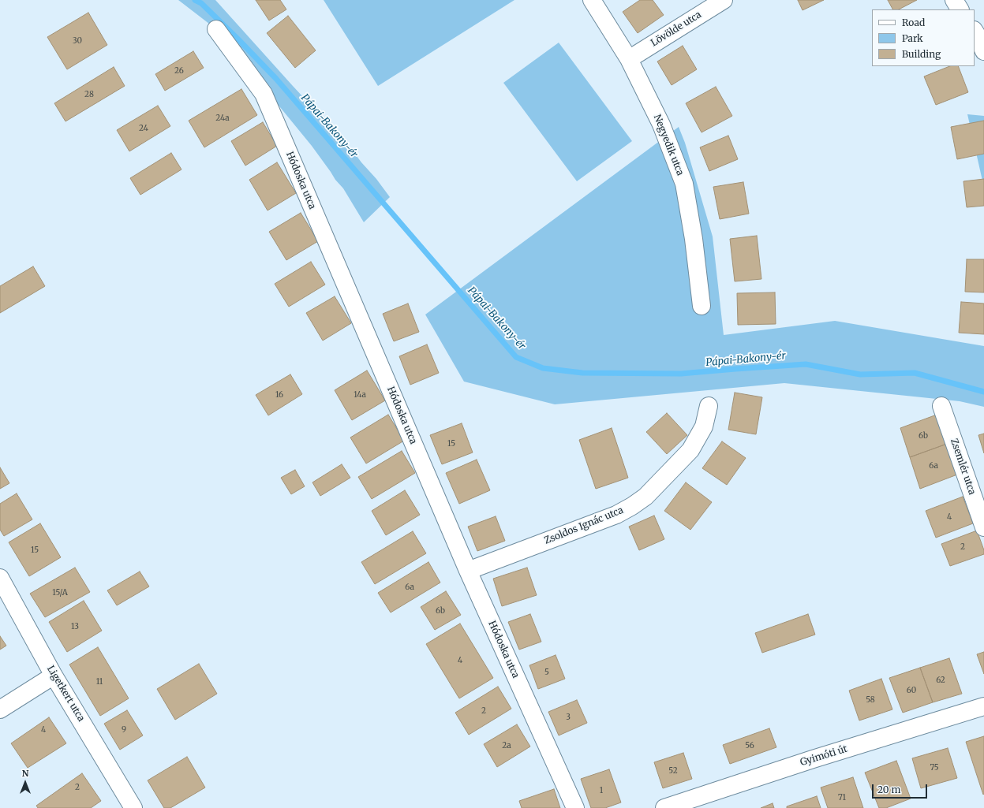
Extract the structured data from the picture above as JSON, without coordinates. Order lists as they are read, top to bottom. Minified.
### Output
{"streets":{"street":["Lövölde utca","Negyedik utca","Hódoska utca","Zsemlér utca","Zsoldos Ignác utca","Ligetkert utca","Gyimóti út"]},"crossings":[["Lövölde utca","Negyedik utca"],["Hódoska utca","Zsoldos Ignác utca"]],"water":["Pápai-Bakony-ér"],"house_numbers":["30","26","28","24a","24","16","14a","6b","15","6a","4","2","15","6a","15/A","6b","13","4","5","62","11","60","58","2","3","4","9","2a","56","75","52","2","1","71"],"legend":["Road","Park","Building"],"scale_bar":"20 m","north":"top"}
